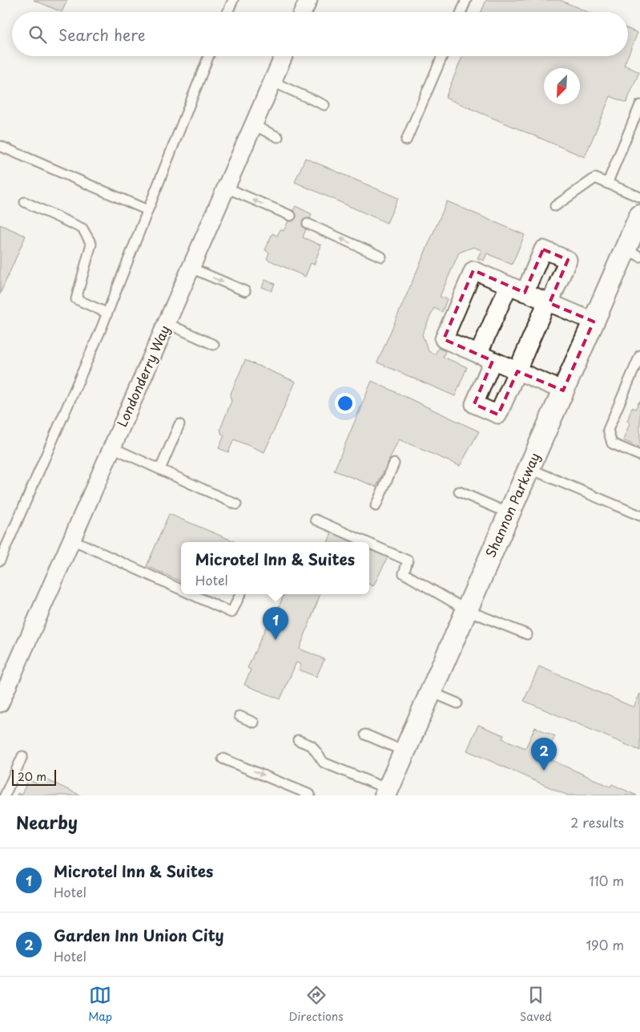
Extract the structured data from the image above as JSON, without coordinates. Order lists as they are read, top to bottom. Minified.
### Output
{"streets":{"street":["Londonderry Way","Shannon Parkway"]},"scale_bar":"20 m","north":"bottom left","page":{"search":"Search here","popup":["Microtel Inn & Suites","Hotel"],"pins":["1","2"],"scale":"20 m","heading":["Nearby","2 results"],"list":[{"mark":"1","name":"Microtel Inn & Suites","note":"Hotel","value":"110 m"},{"mark":"2","name":"Garden Inn Union City","note":"Hotel","value":"190 m"}],"nav":["Map","Directions","Saved"]}}
